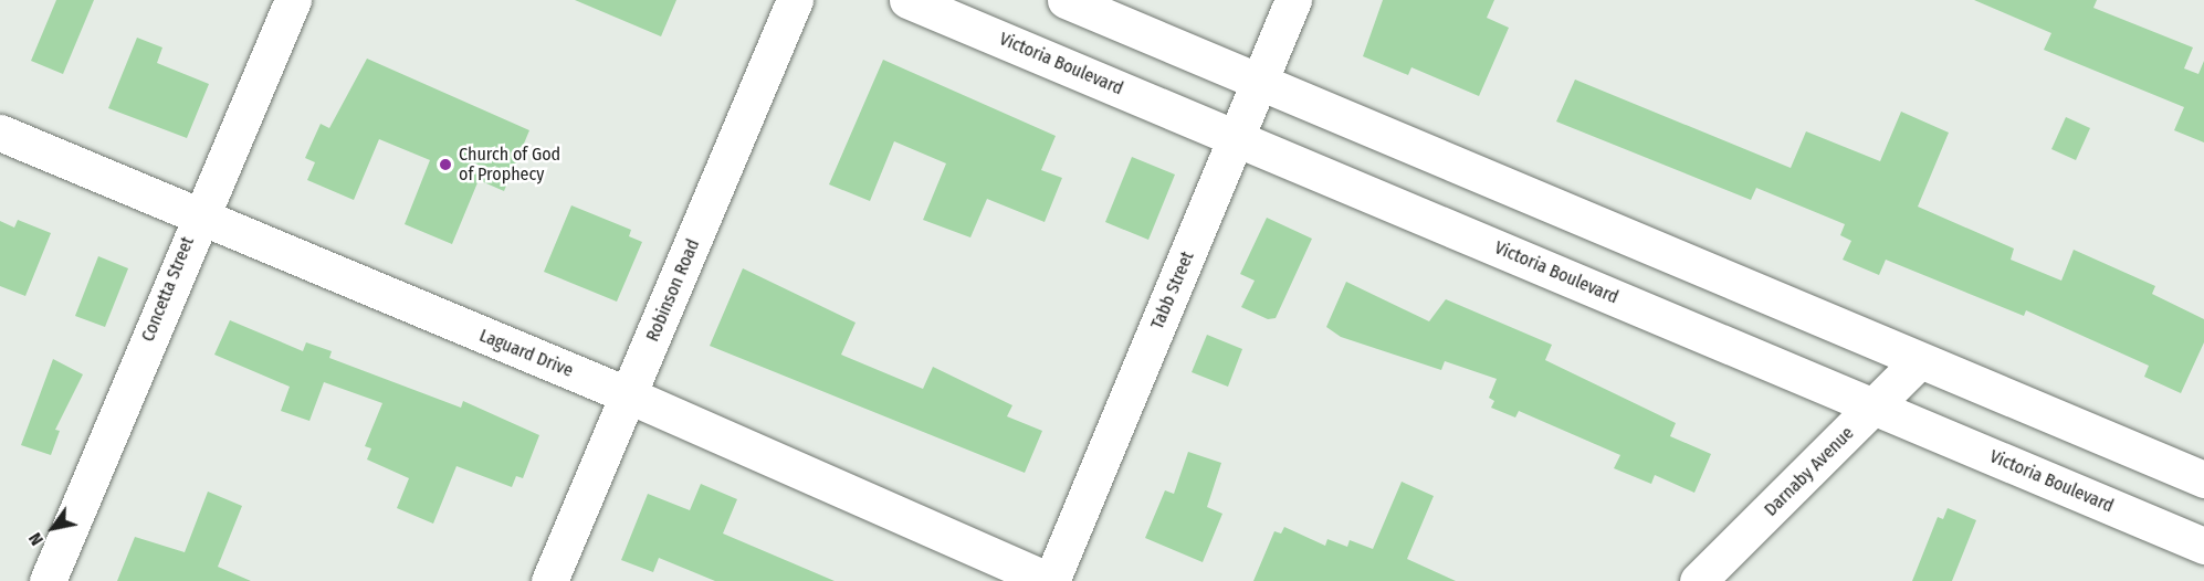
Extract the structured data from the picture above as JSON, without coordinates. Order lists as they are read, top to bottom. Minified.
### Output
{"streets":{"street":["Victoria Boulevard","Concetta Street","Robinson Road","Tabb Street","Laguard Drive","Darnaby Avenue"]},"crossings":[["Victoria Boulevard","Tabb Street"],["Victoria Boulevard","Darnaby Avenue"],["Concetta Street","Laguard Drive"],["Robinson Road","Laguard Drive"],["Tabb Street","Laguard Drive"]],"places":["Church of God of Prophecy"],"north":"bottom left"}
